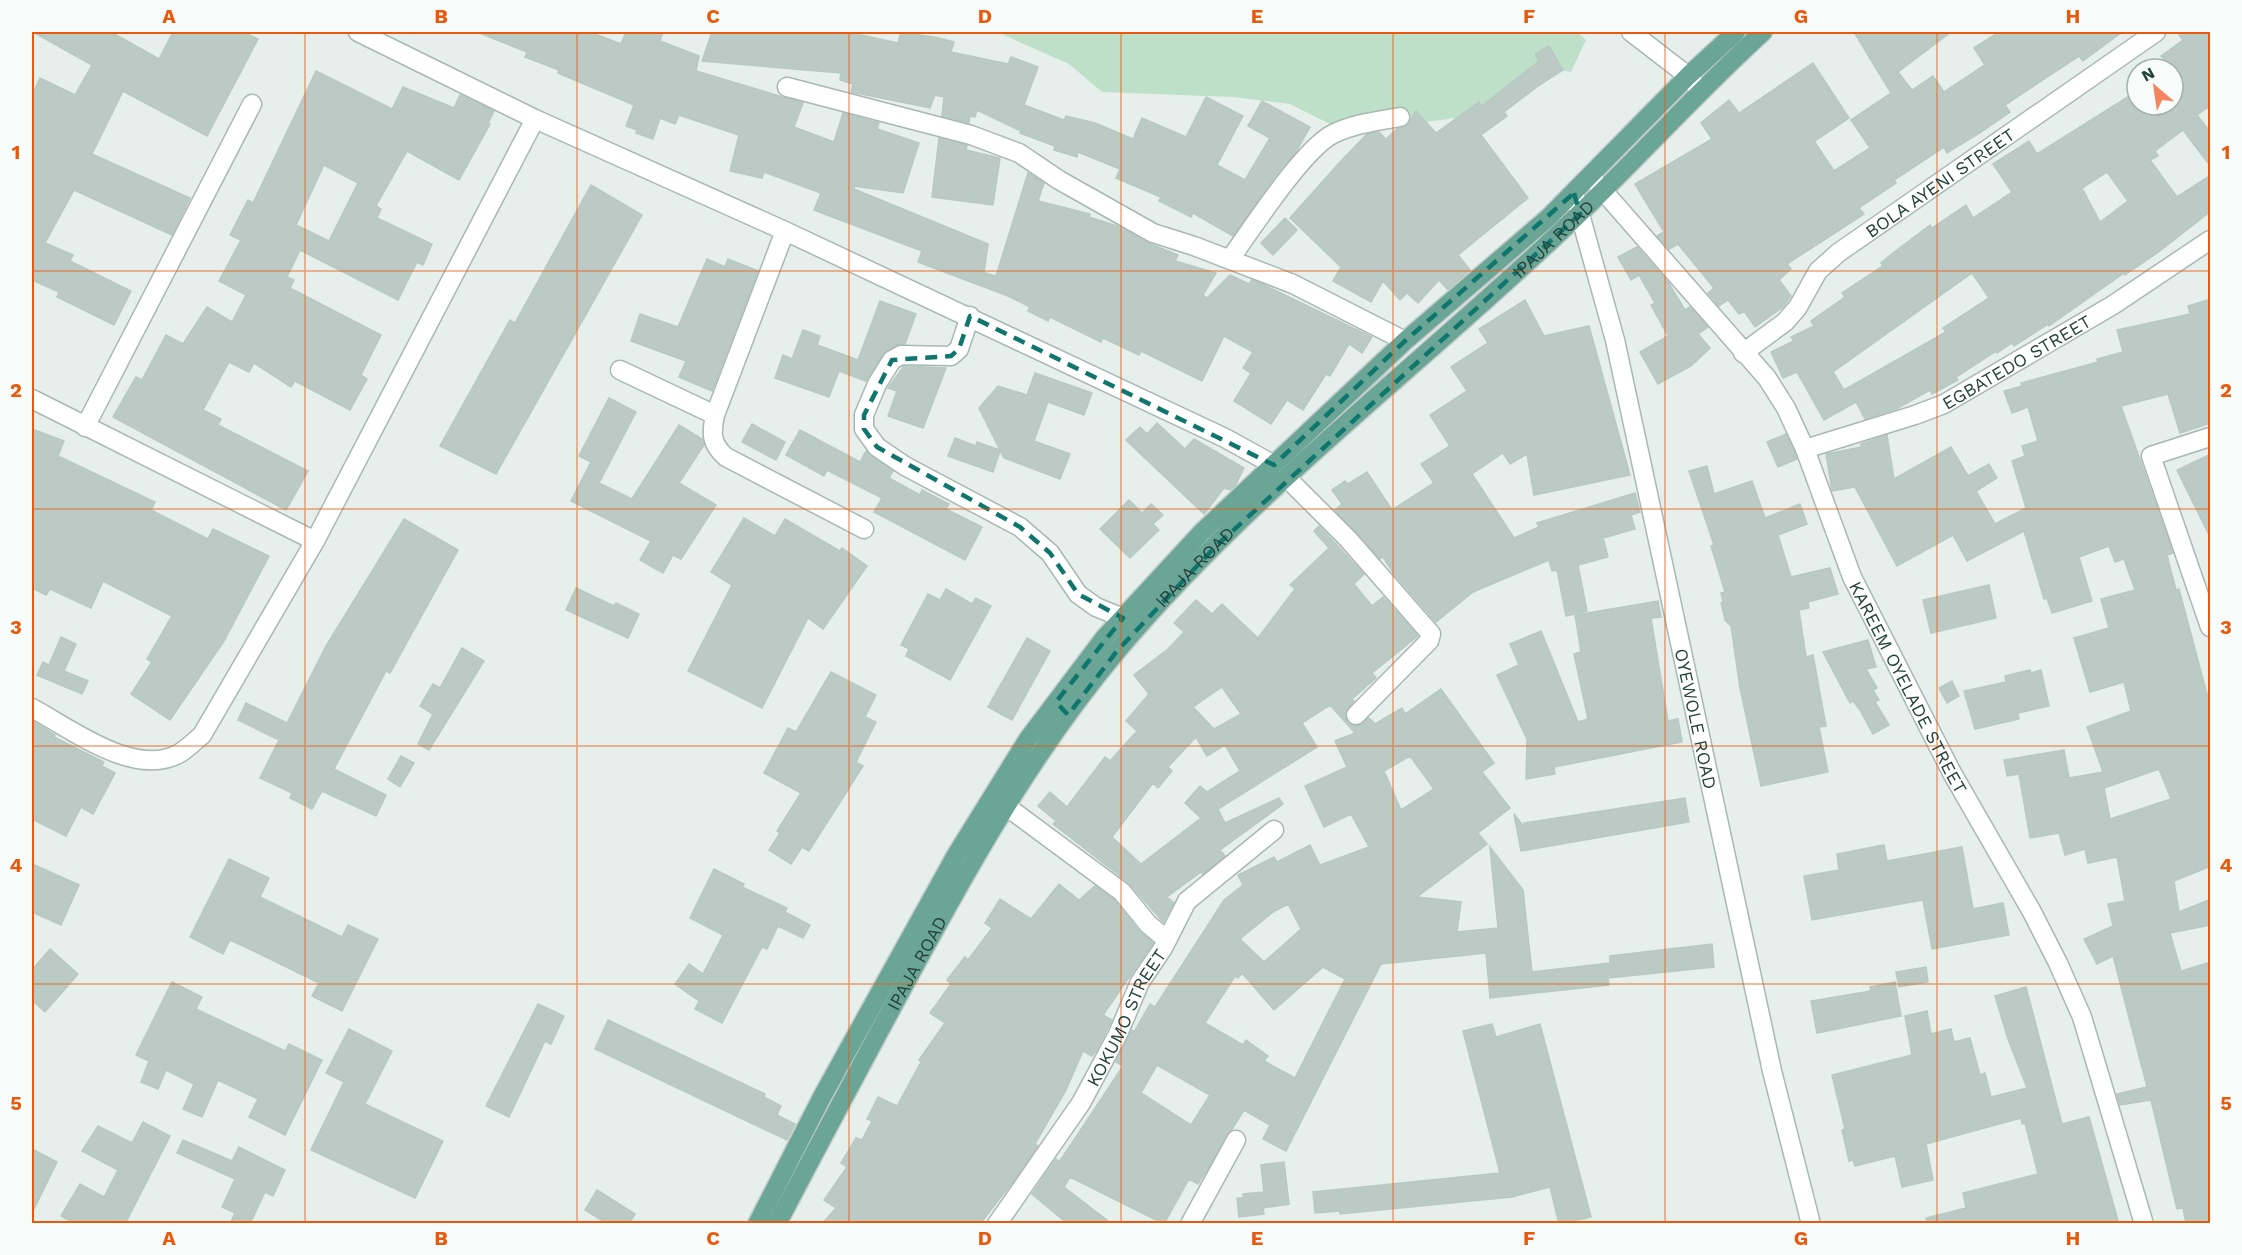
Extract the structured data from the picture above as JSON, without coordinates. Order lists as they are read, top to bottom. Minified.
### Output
{"streets":{"main road":["IPAJA ROAD"],"street":["BOLA AYENI STREET","EGBATEDO STREET","KAREEM OYELADE STREET","OYEWOLE ROAD","KOKUMO STREET"]},"crossings":[["BOLA AYENI STREET","KAREEM OYELADE STREET"],["IPAJA ROAD","KAREEM OYELADE STREET"],["IPAJA ROAD","OYEWOLE ROAD"],["EGBATEDO STREET","KAREEM OYELADE STREET"]],"north":"top left","grid":{"columns":["A","B","C","D","E","F","G","H"],"rows":["1","2","3","4","5"]}}
